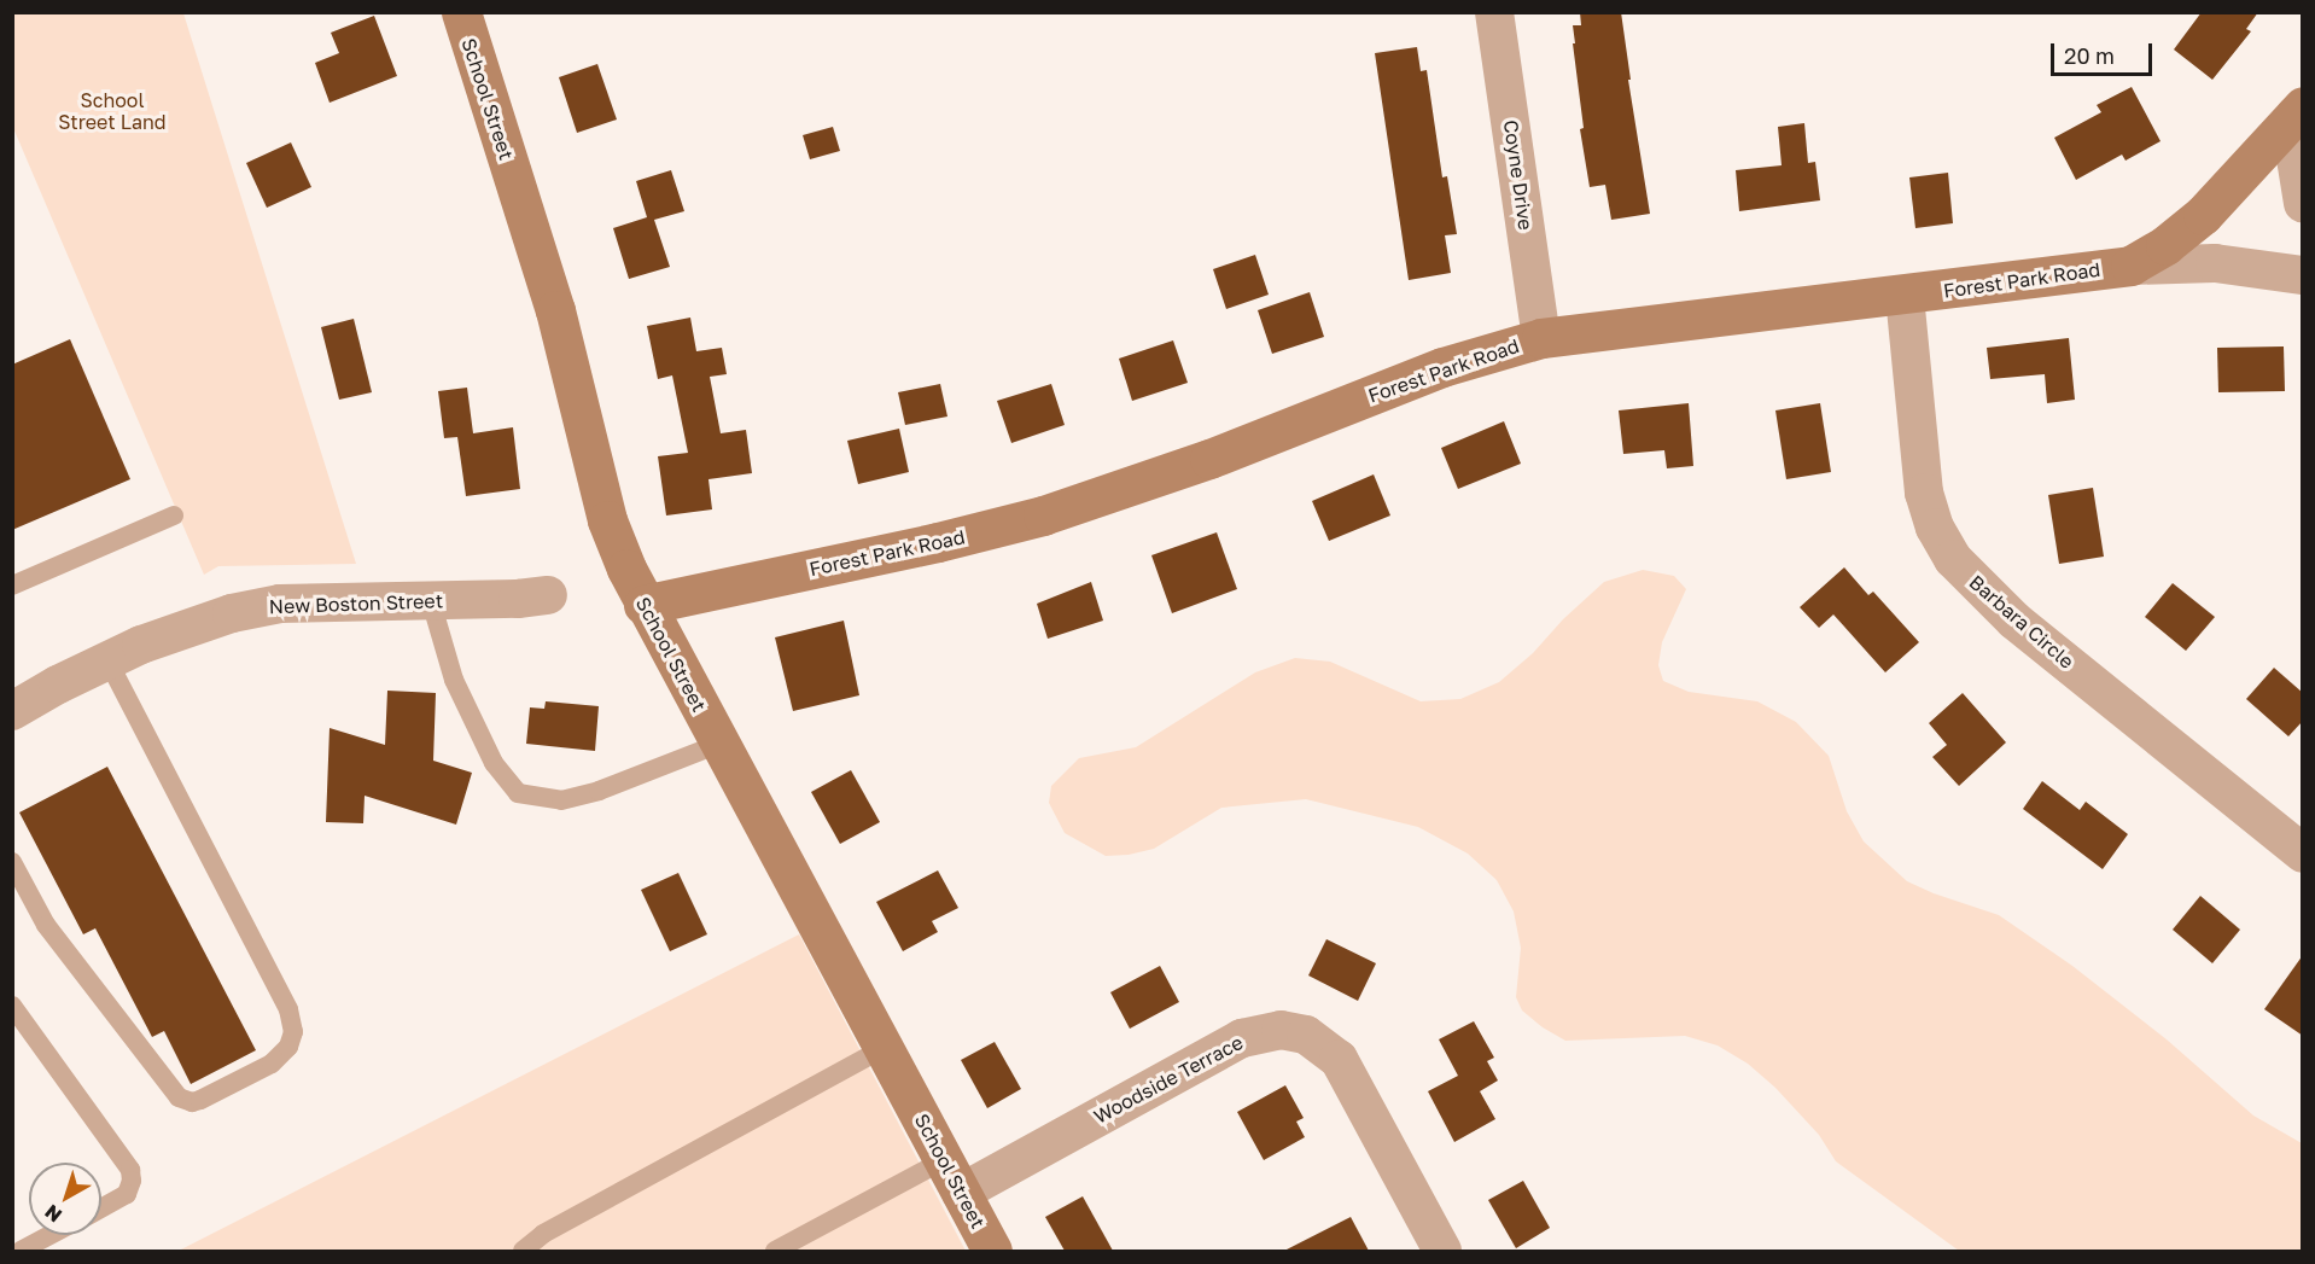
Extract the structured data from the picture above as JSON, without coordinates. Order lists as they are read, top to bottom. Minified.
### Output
{"streets":{"street":["School Street","Coyne Drive","Forest Park Road","New Boston Street","Barbara Circle","Woodside Terrace"]},"crossings":[["School Street","Forest Park Road"],["School Street","Woodside Terrace"],["Coyne Drive","Forest Park Road"],["Forest Park Road","Barbara Circle"]],"parks":["School Street Land"],"scale_bar":"20 m","north":"bottom left"}
